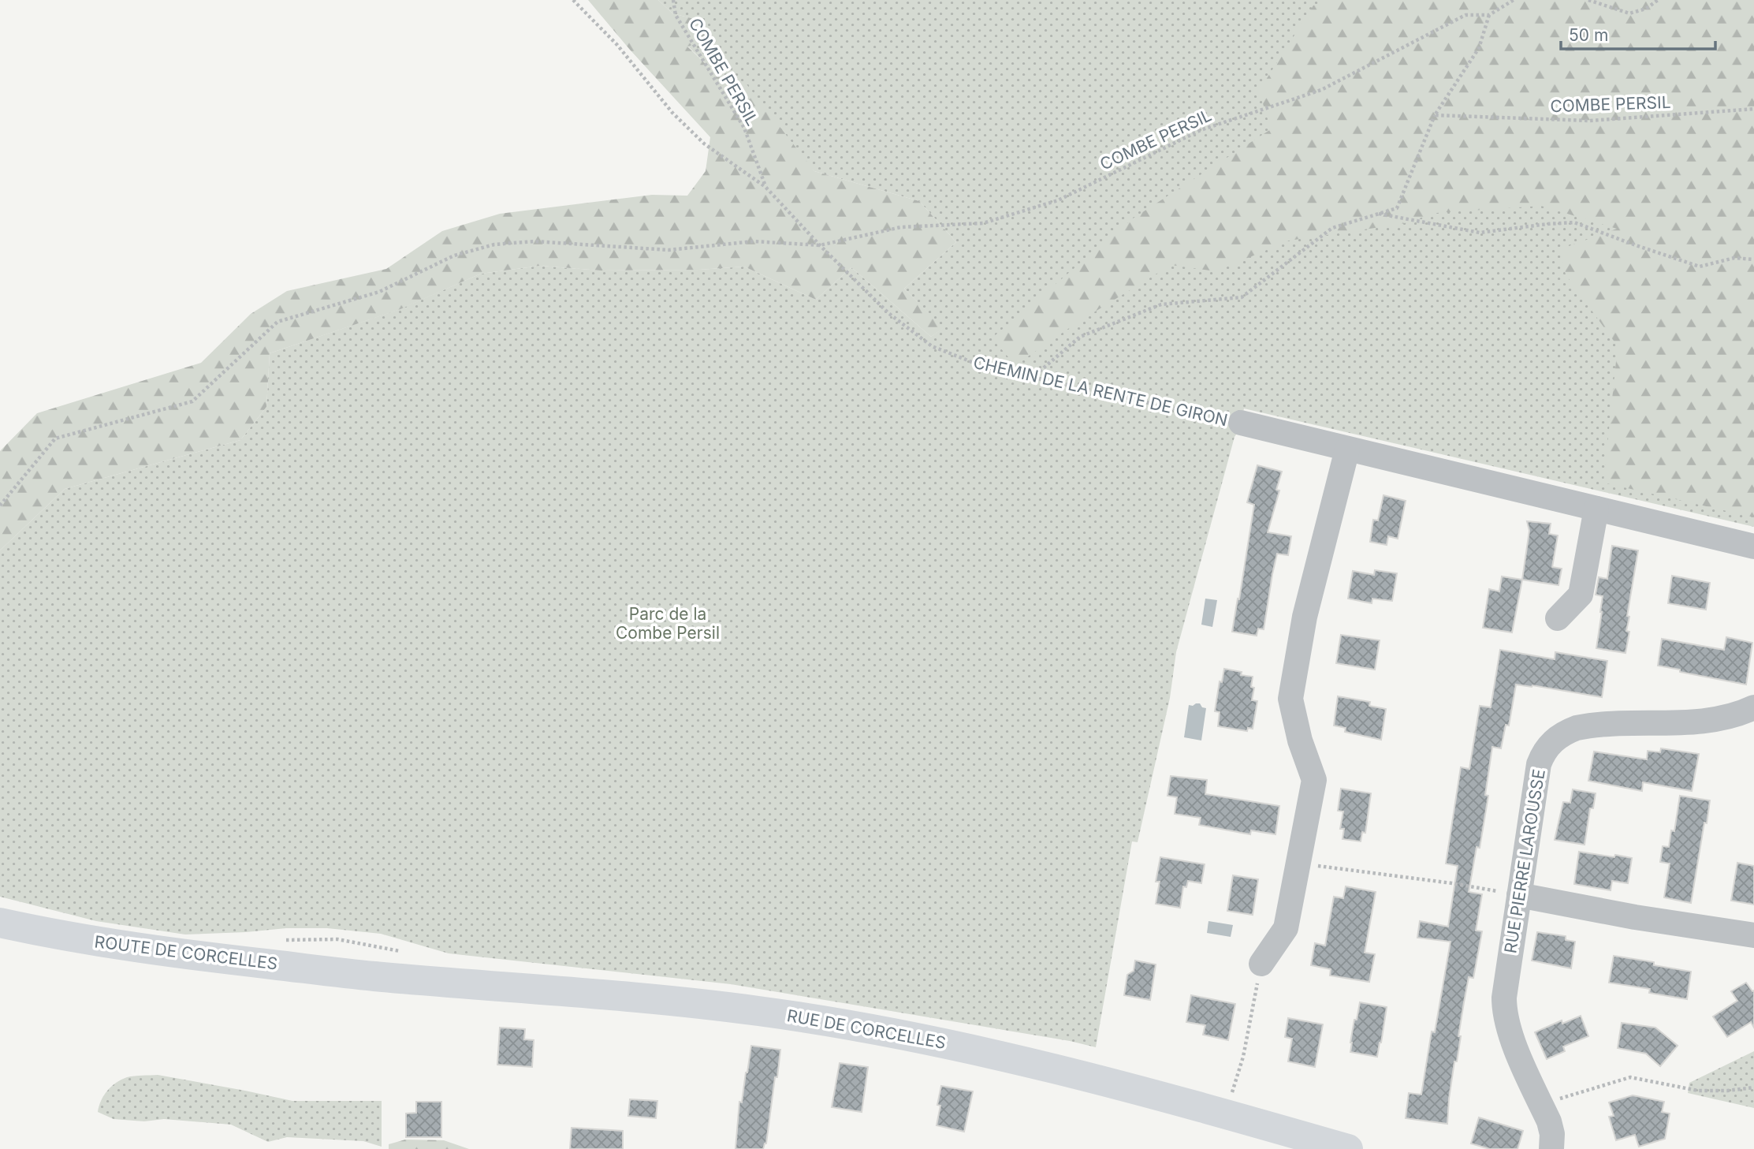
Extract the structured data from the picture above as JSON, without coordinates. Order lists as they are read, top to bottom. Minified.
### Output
{"streets":{"main road":["ROUTE DE CORCELLES","RUE DE CORCELLES"],"street":["CHEMIN DE LA RENTE DE GIRON","RUE PIERRE LAROUSSE"],"path":["COMBE PERSIL"]},"crossings":[["COMBE PERSIL","CHEMIN DE LA RENTE DE GIRON"],["ROUTE DE CORCELLES","RUE DE CORCELLES"]],"parks":["Parc de la Combe Persil"],"scale_bar":"50 m"}
